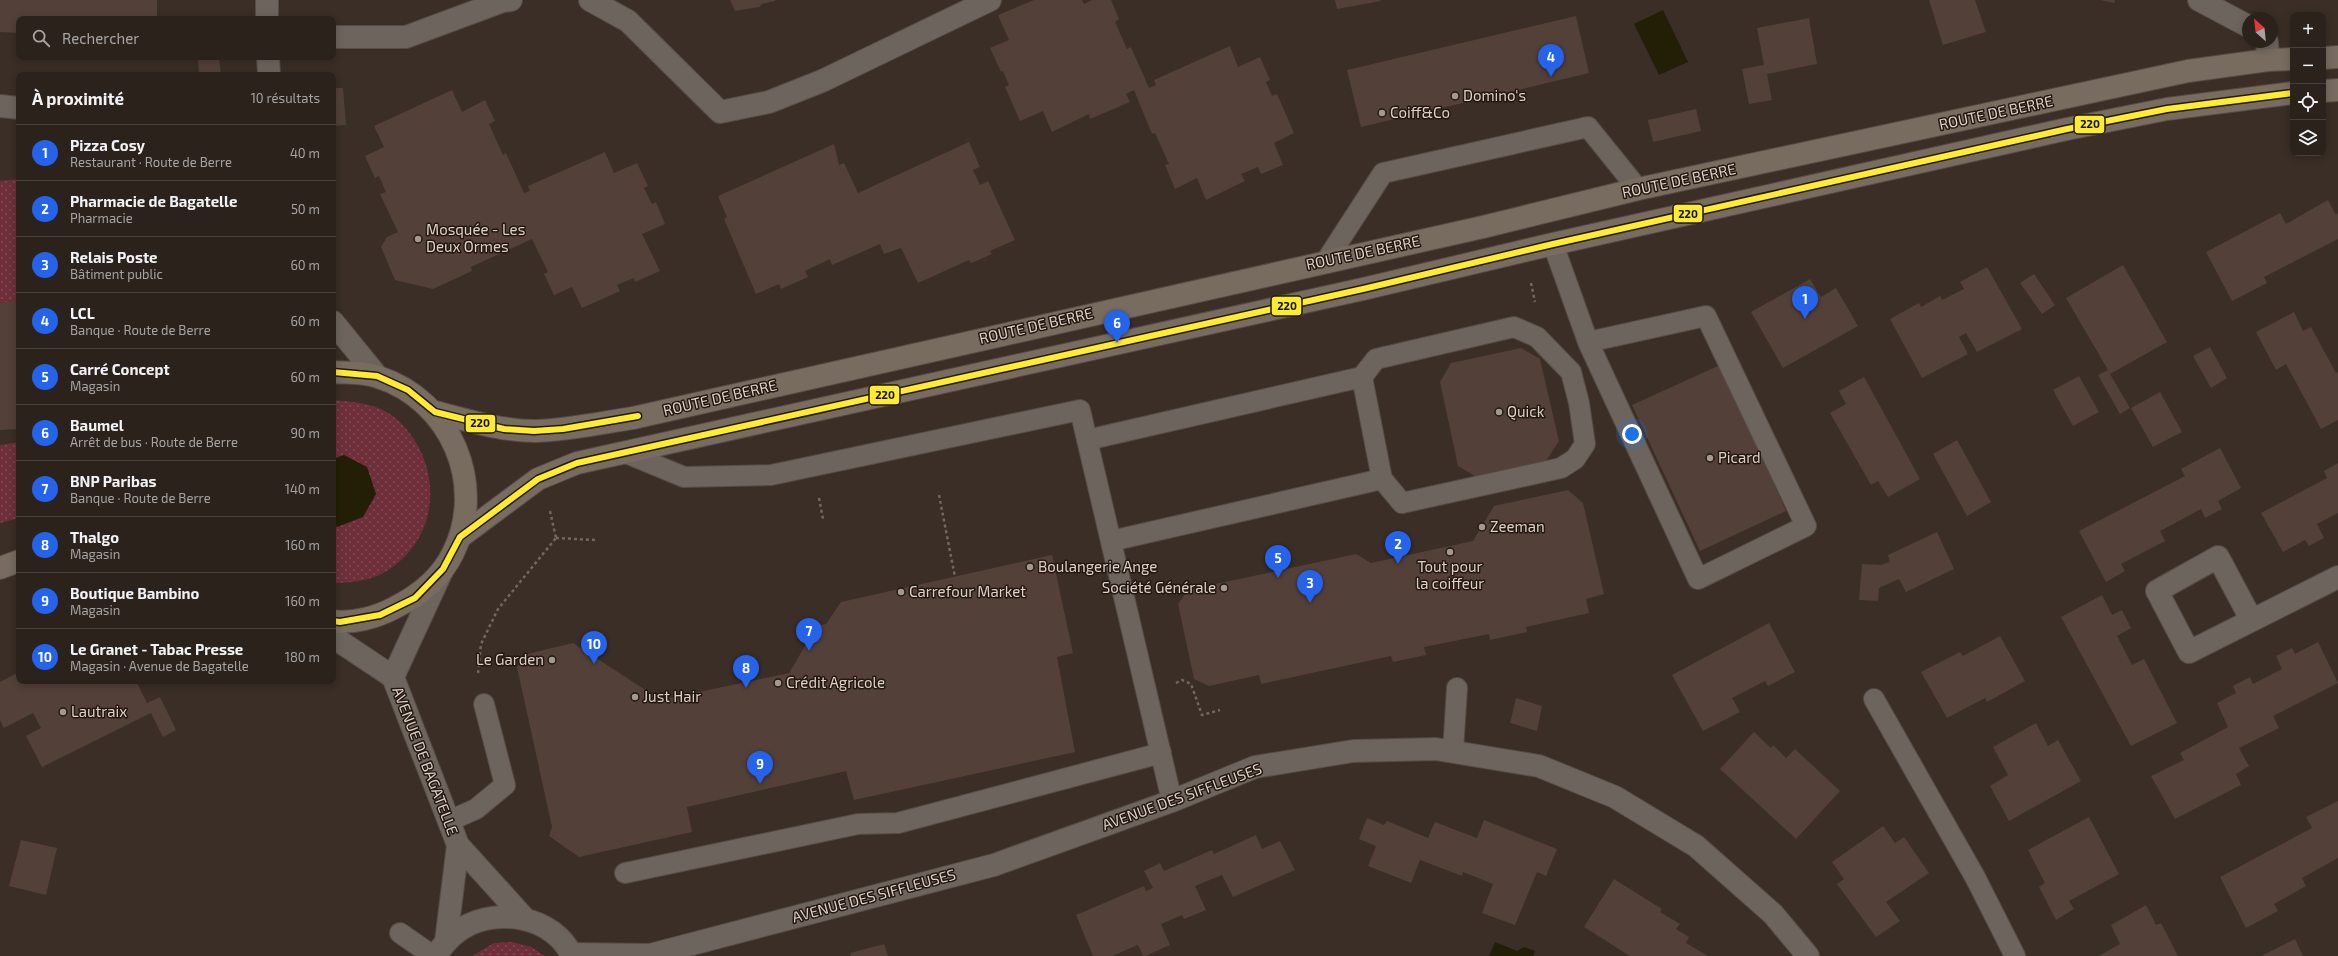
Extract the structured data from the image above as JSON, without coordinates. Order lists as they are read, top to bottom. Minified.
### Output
{"streets":{"main road":["ROUTE DE BERRE"],"street":["AVENUE DE BAGATELLE","AVENUE DES SIFFLEUSES"]},"places":["Domino's","Coiff&Co","Mosquée - Les Deux Ormes","Quick","Picard","Zeeman","Tout pour la coiffeur","Boulangerie Ange","Société Générale","Carrefour Market","Le Garden","Crédit Agricole","Just Hair","Lautraix"],"lines":["transit line 220"],"north":"top left","page":{"map_buttons":["+","−"],"search":"Rechercher","pins":["4","1","6","2","5","3","7","10","8","9"],"heading":["À proximité","10 résultats"],"list":[{"mark":"1","name":"Pizza Cosy","note":"Restaurant · Route de Berre","value":"40 m"},{"mark":"2","name":"Pharmacie de Bagatelle","note":"Pharmacie","value":"50 m"},{"mark":"3","name":"Relais Poste","note":"Bâtiment public","value":"60 m"},{"mark":"4","name":"LCL","note":"Banque · Route de Berre","value":"60 m"},{"mark":"5","name":"Carré Concept","note":"Magasin","value":"60 m"},{"mark":"6","name":"Baumel","note":"Arrêt de bus · Route de Berre","value":"90 m"},{"mark":"7","name":"BNP Paribas","note":"Banque · Route de Berre","value":"140 m"},{"mark":"8","name":"Thalgo","note":"Magasin","value":"160 m"},{"mark":"9","name":"Boutique Bambino","note":"Magasin","value":"160 m"},{"mark":"10","name":"Le Granet - Tabac Presse","note":"Magasin · Avenue de Bagatelle","value":"180 m"}]}}
